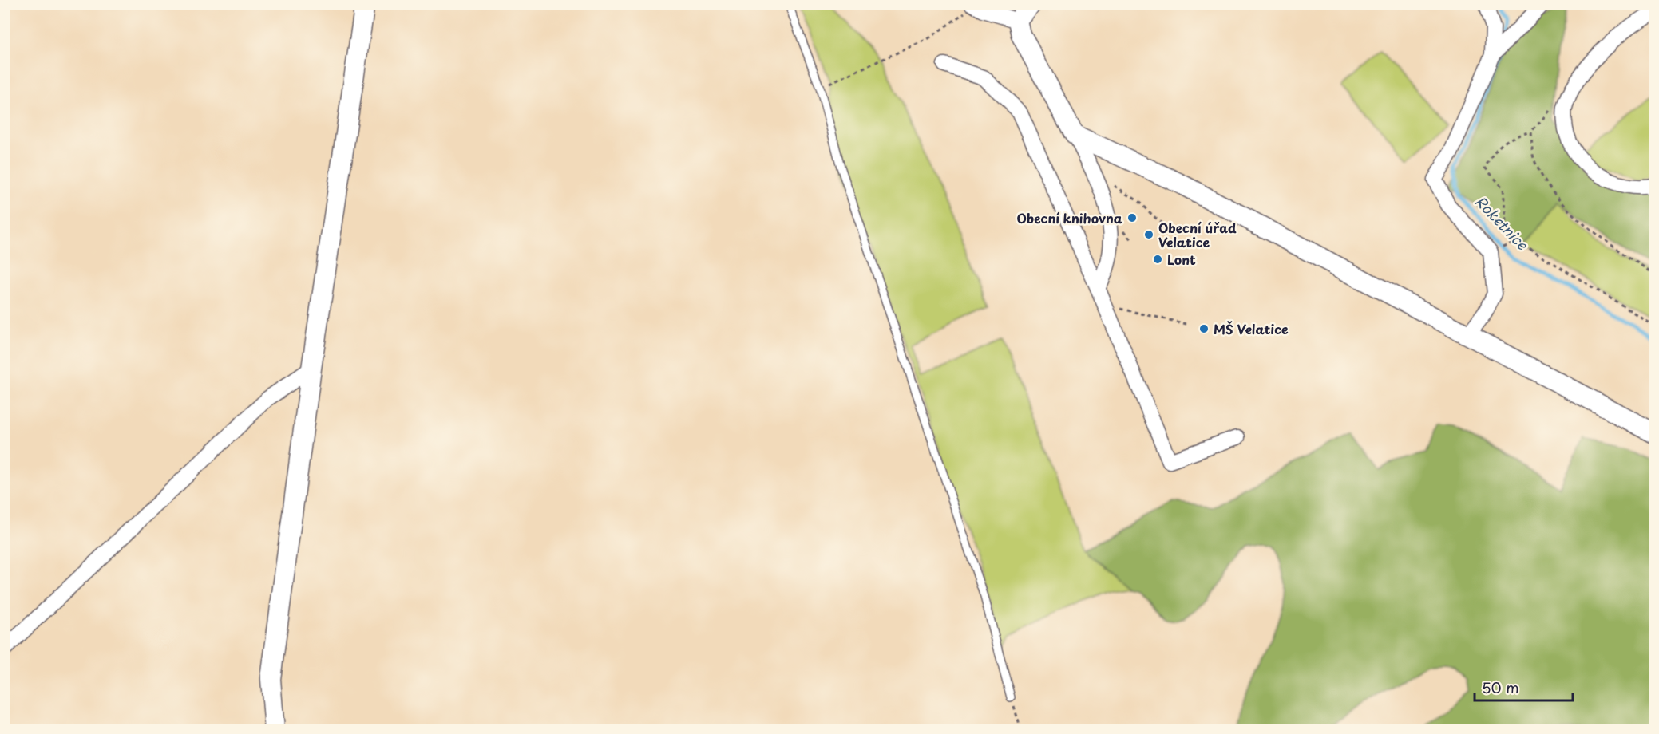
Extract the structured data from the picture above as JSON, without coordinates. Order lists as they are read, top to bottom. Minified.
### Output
{"water":["Roketnice"],"places":["Obecní knihovna","Obecní úřad Velatice","Lont","MŠ Velatice"],"scale_bar":"50 m"}
